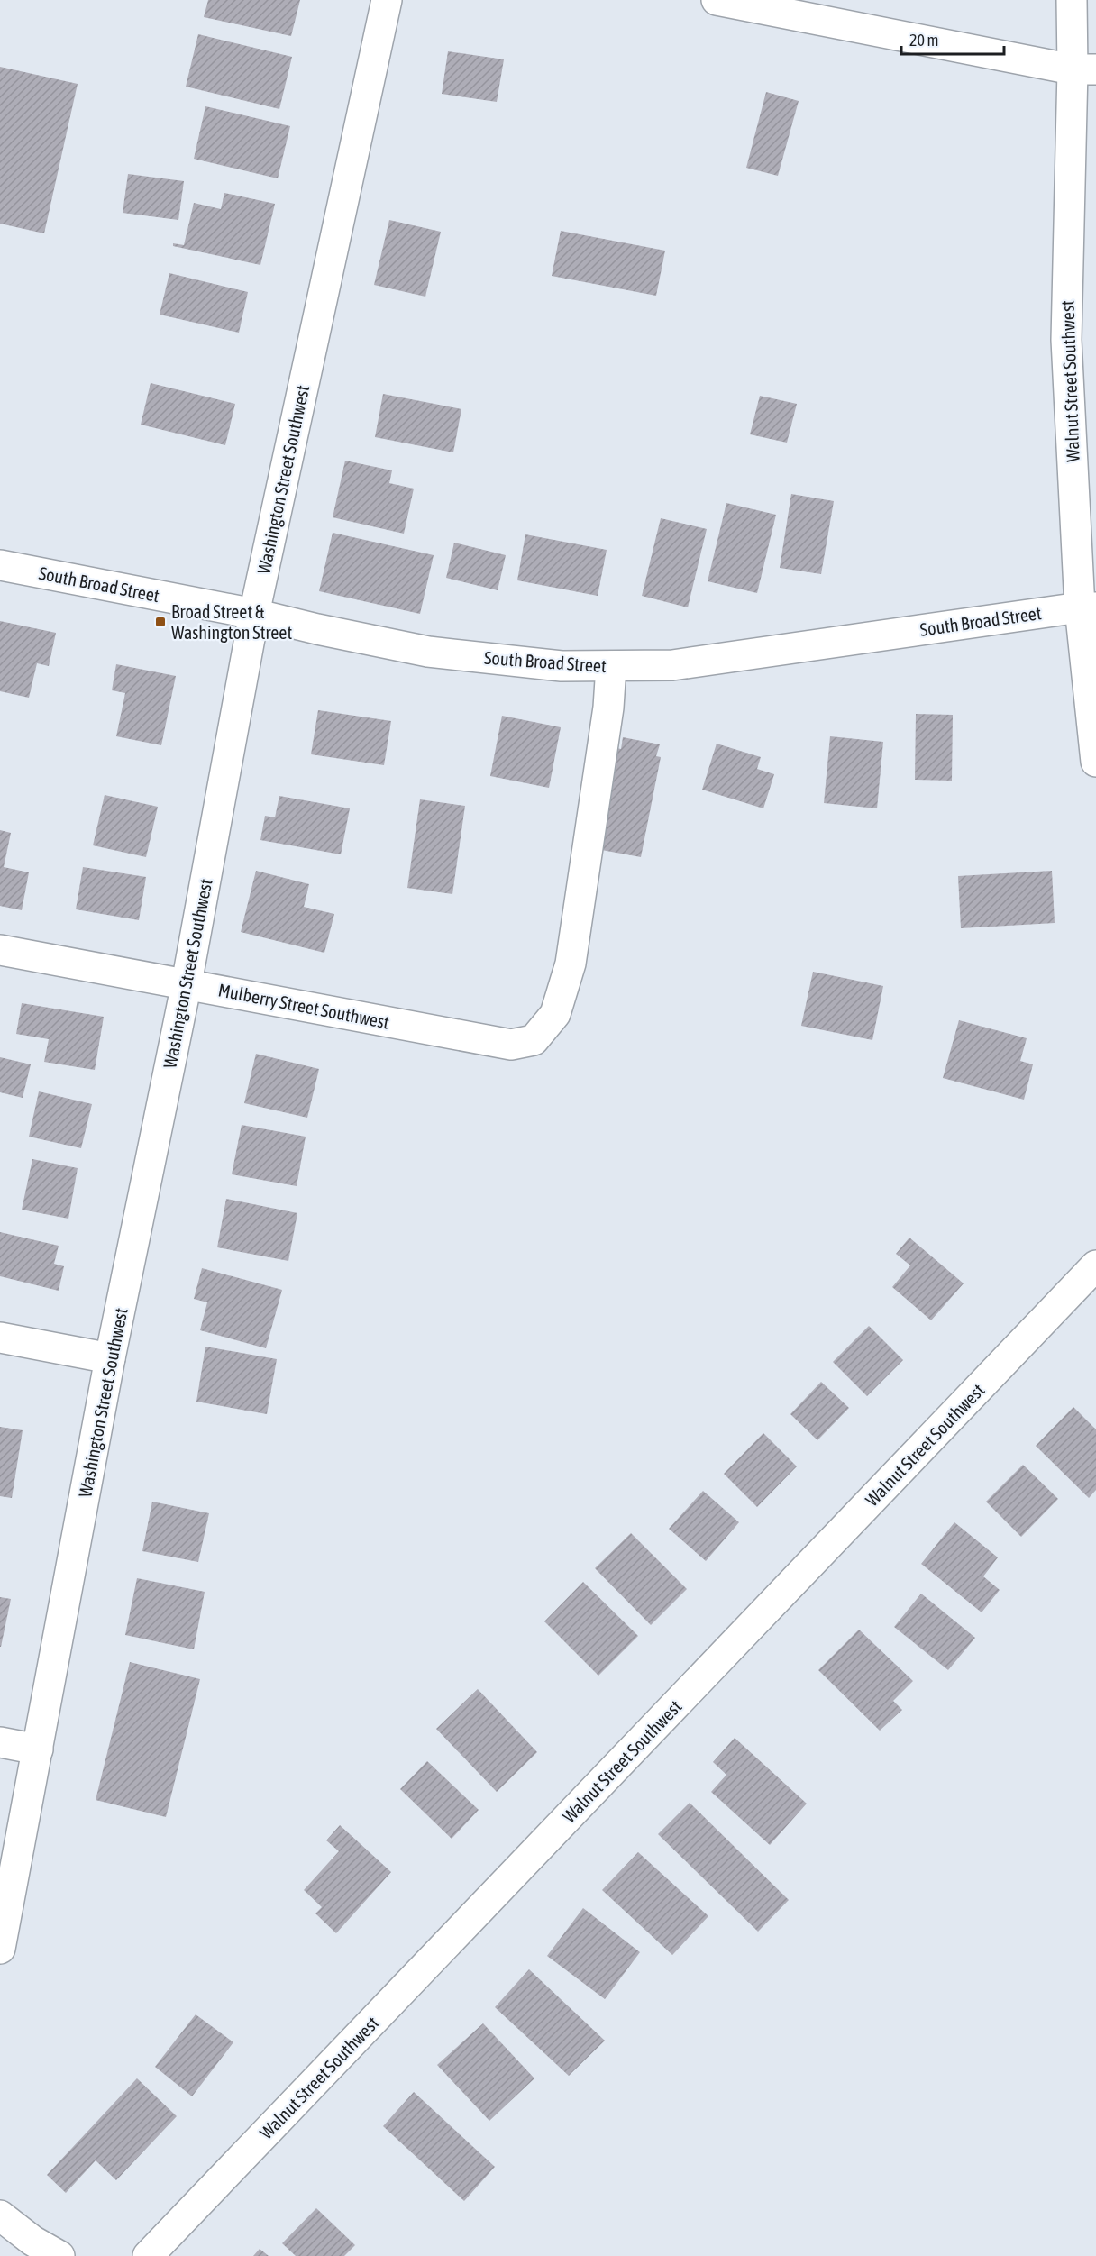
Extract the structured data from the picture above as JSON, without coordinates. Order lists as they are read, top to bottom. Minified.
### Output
{"streets":{"street":["Walnut Street Southwest","Washington Street Southwest","South Broad Street","Mulberry Street Southwest"]},"crossings":[["Walnut Street Southwest","South Broad Street"],["Washington Street Southwest","South Broad Street"],["Washington Street Southwest","Mulberry Street Southwest"],["South Broad Street","Mulberry Street Southwest"]],"places":{"transit":["Broad Street & Washington Street"]},"scale_bar":"20 m"}
